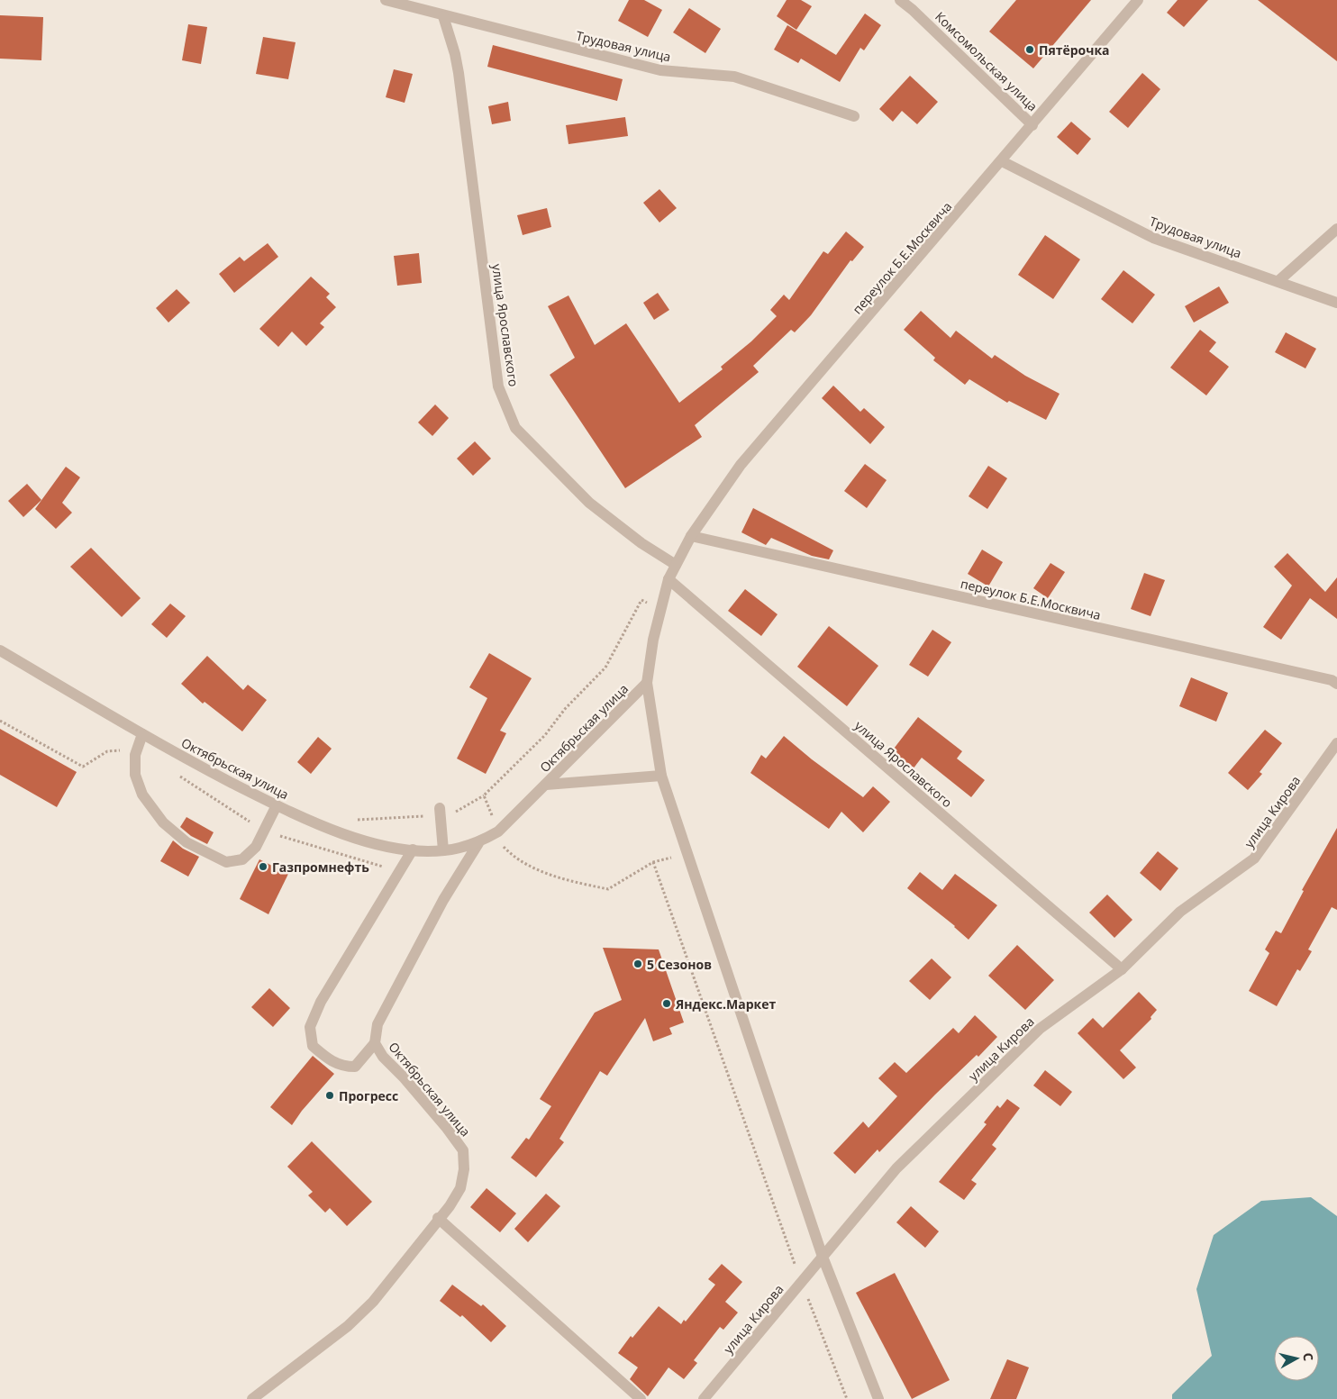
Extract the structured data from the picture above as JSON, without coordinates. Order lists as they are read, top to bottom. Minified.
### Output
{"streets":{"street":["Трудовая улица","Комсомольская улица","переулок Б.Е.Москвича","улица Ярославского","Октябрьская улица","улица Кирова"]},"crossings":[["Трудовая улица","переулок Б.Е.Москвича"],["Трудовая улица","улица Ярославского"],["Комсомольская улица","переулок Б.Е.Москвича"],["переулок Б.Е.Москвича","улица Ярославского"],["переулок Б.Е.Москвича","Октябрьская улица"],["переулок Б.Е.Москвича","улица Кирова"],["улица Ярославского","улица Кирова"]],"places":["Пятёрочка","Газпромнефть","5 Сезонов","Яндекс.Маркет","Прогресс"],"north":"right"}
